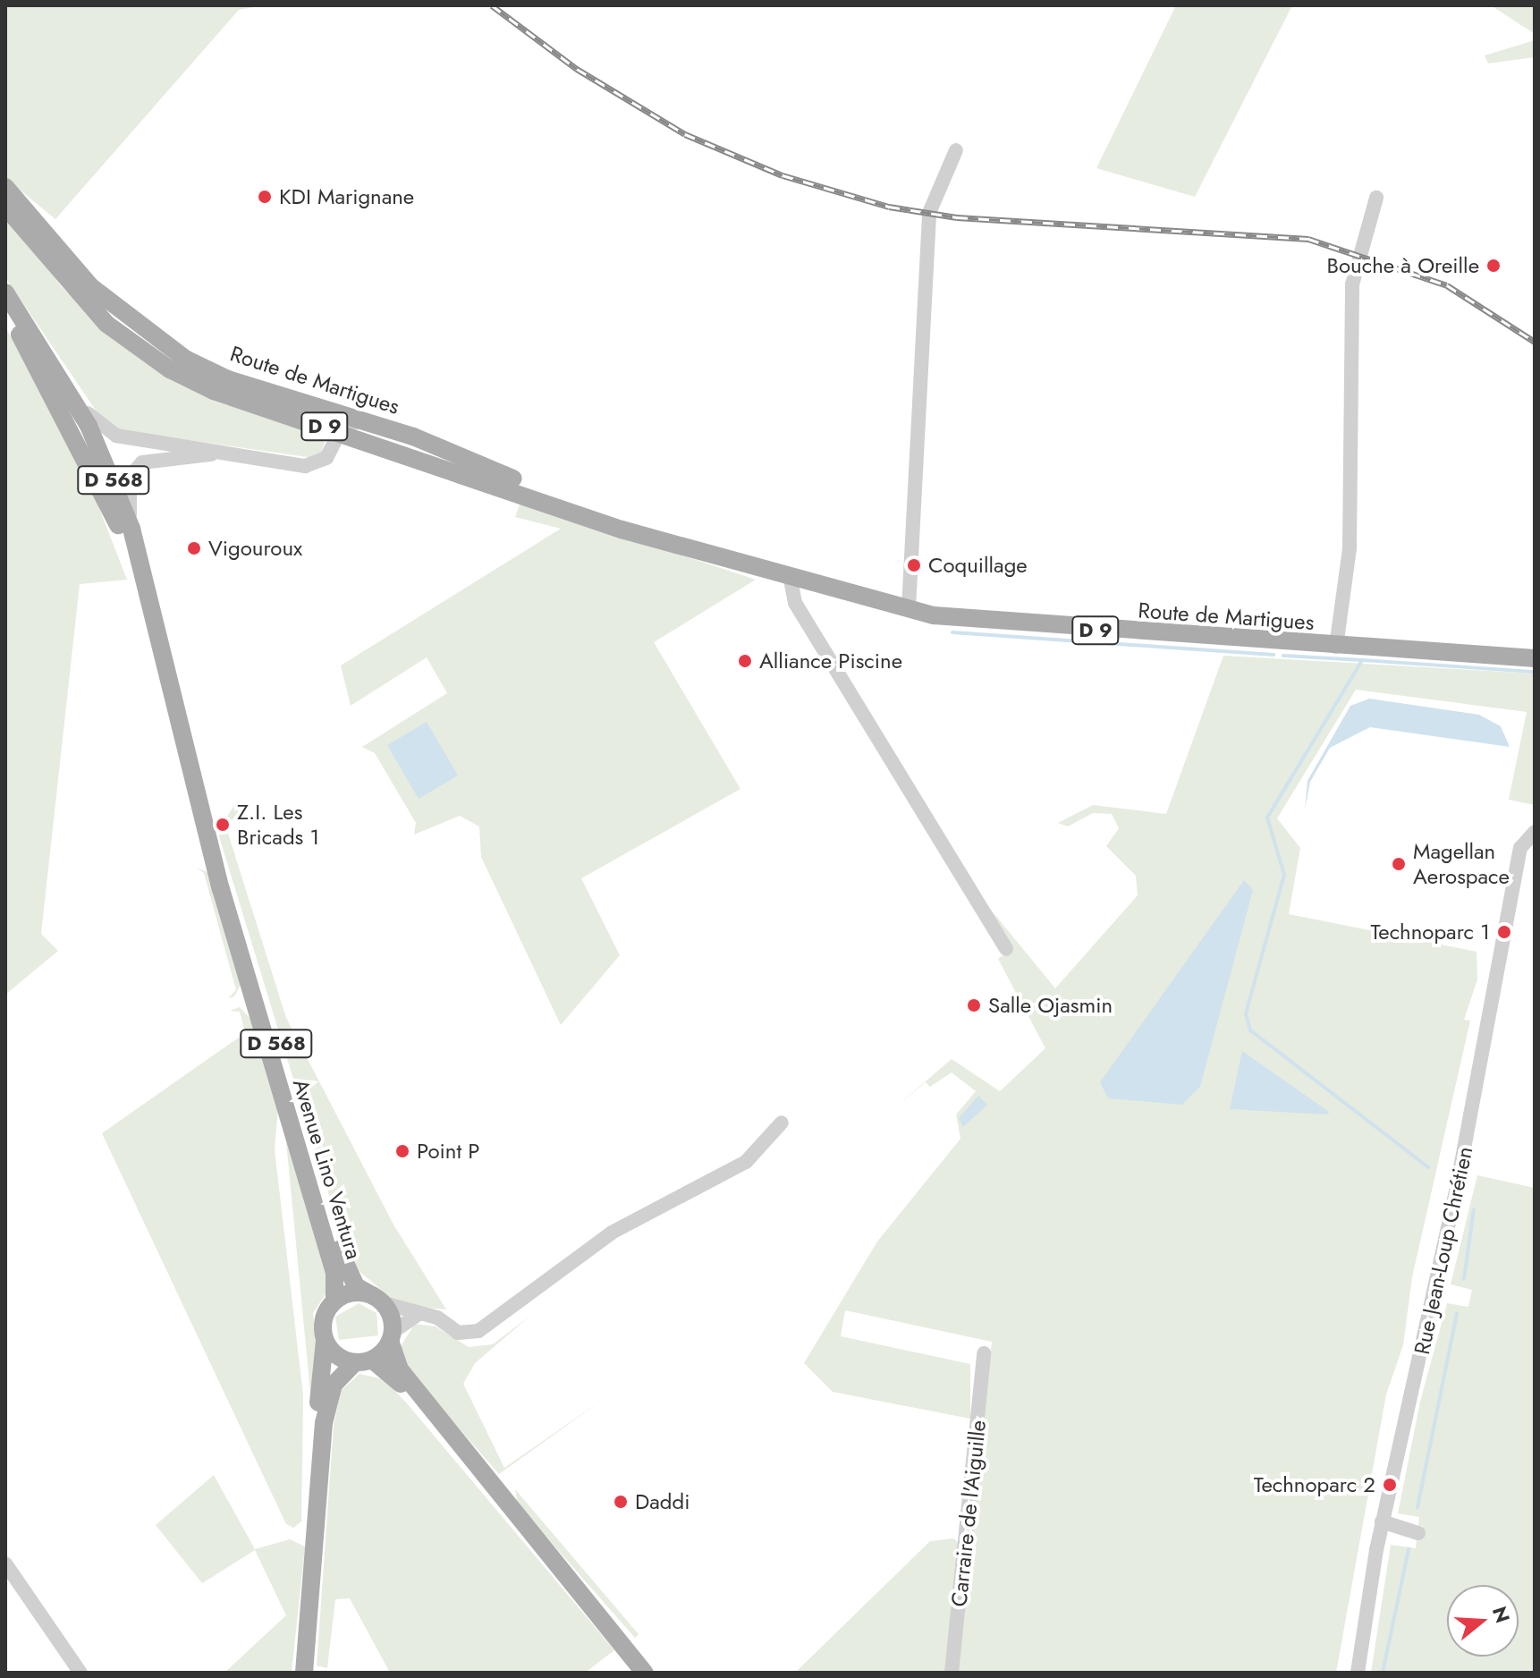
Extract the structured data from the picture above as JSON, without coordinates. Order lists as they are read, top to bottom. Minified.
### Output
{"streets":{"main road":["Route de Martigues","D 9","D 568","Avenue Lino Ventura"],"street":["Rue Jean-Loup Chrétien","Carraire de l'Aiguille"]},"crossings":[["D 568","Avenue Lino Ventura"]],"places":["KDI Marignane","Bouche à Oreille","Vigouroux","Coquillage","Alliance Piscine","Z.I. Les Bricads 1","Magellan Aerospace","Technoparc 1","Salle Ojasmin","Point P","Technoparc 2","Daddi"],"north":"right"}
